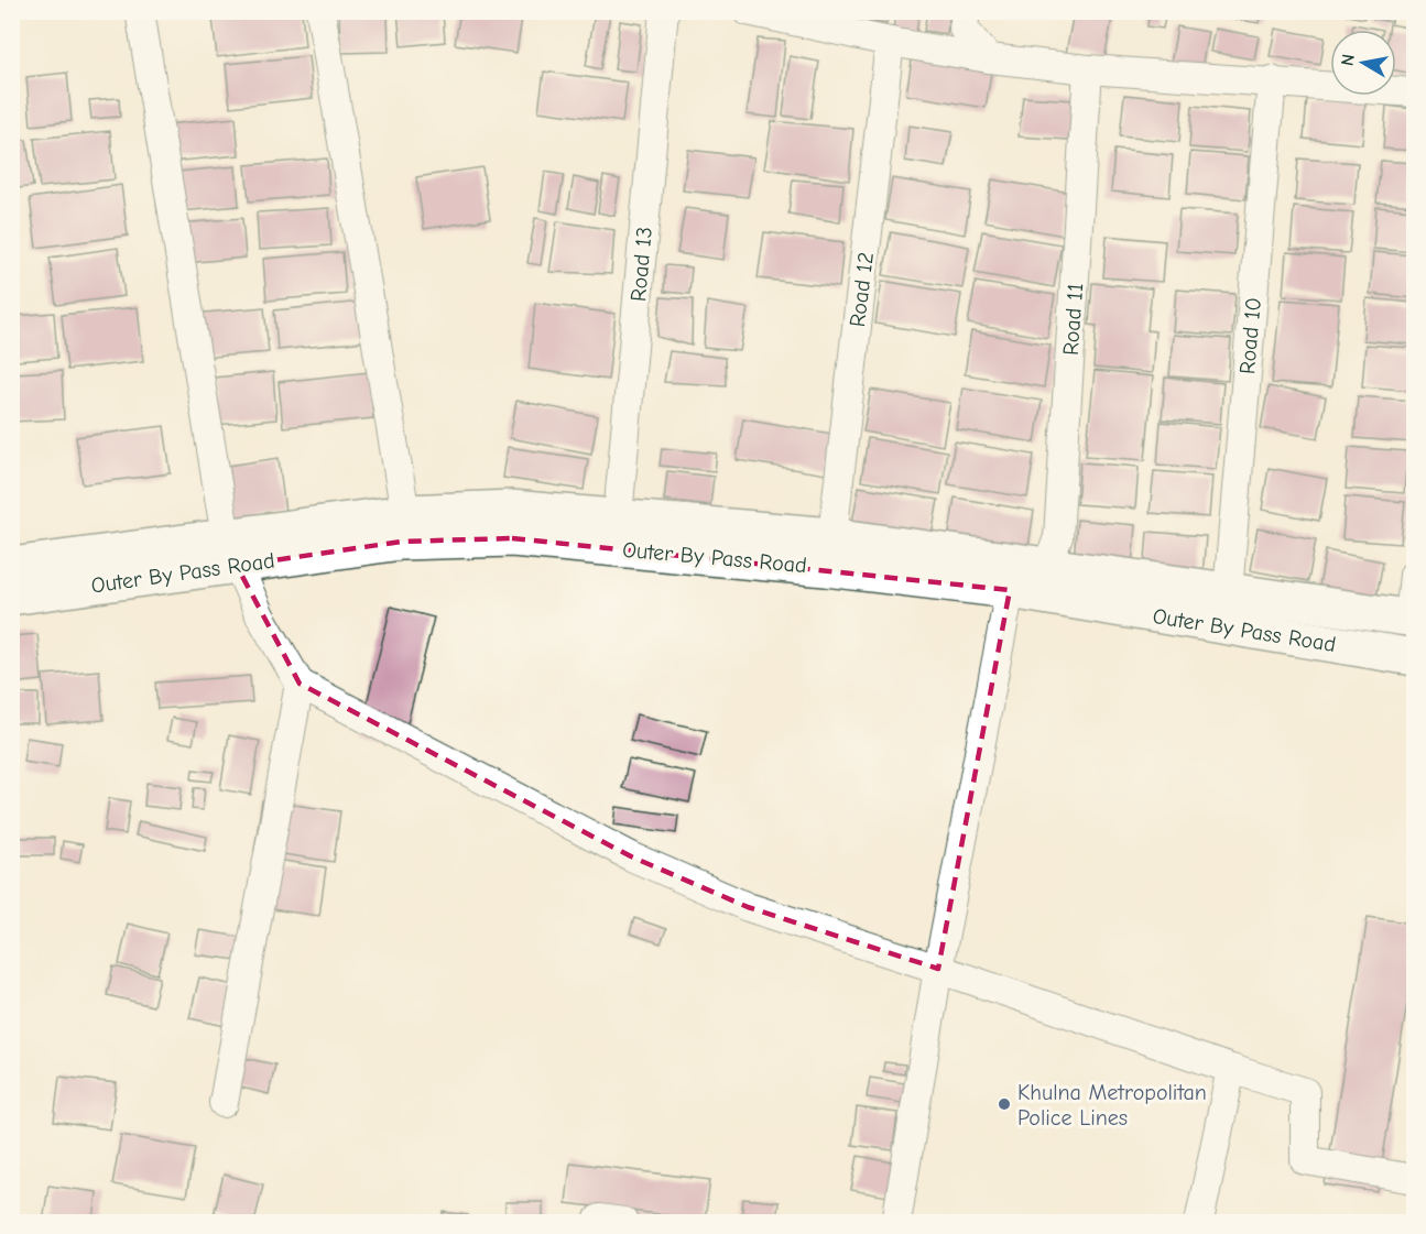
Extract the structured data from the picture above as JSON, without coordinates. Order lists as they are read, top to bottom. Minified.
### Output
{"streets":{"main road":["Outer By Pass Road"],"street":["Road 13","Road 12","Road 11","Road 10"]},"crossings":[["Road 13","Outer By Pass Road"],["Road 12","Outer By Pass Road"],["Road 11","Outer By Pass Road"],["Road 10","Outer By Pass Road"]],"places":["Khulna Metropolitan Police Lines"],"north":"left"}
